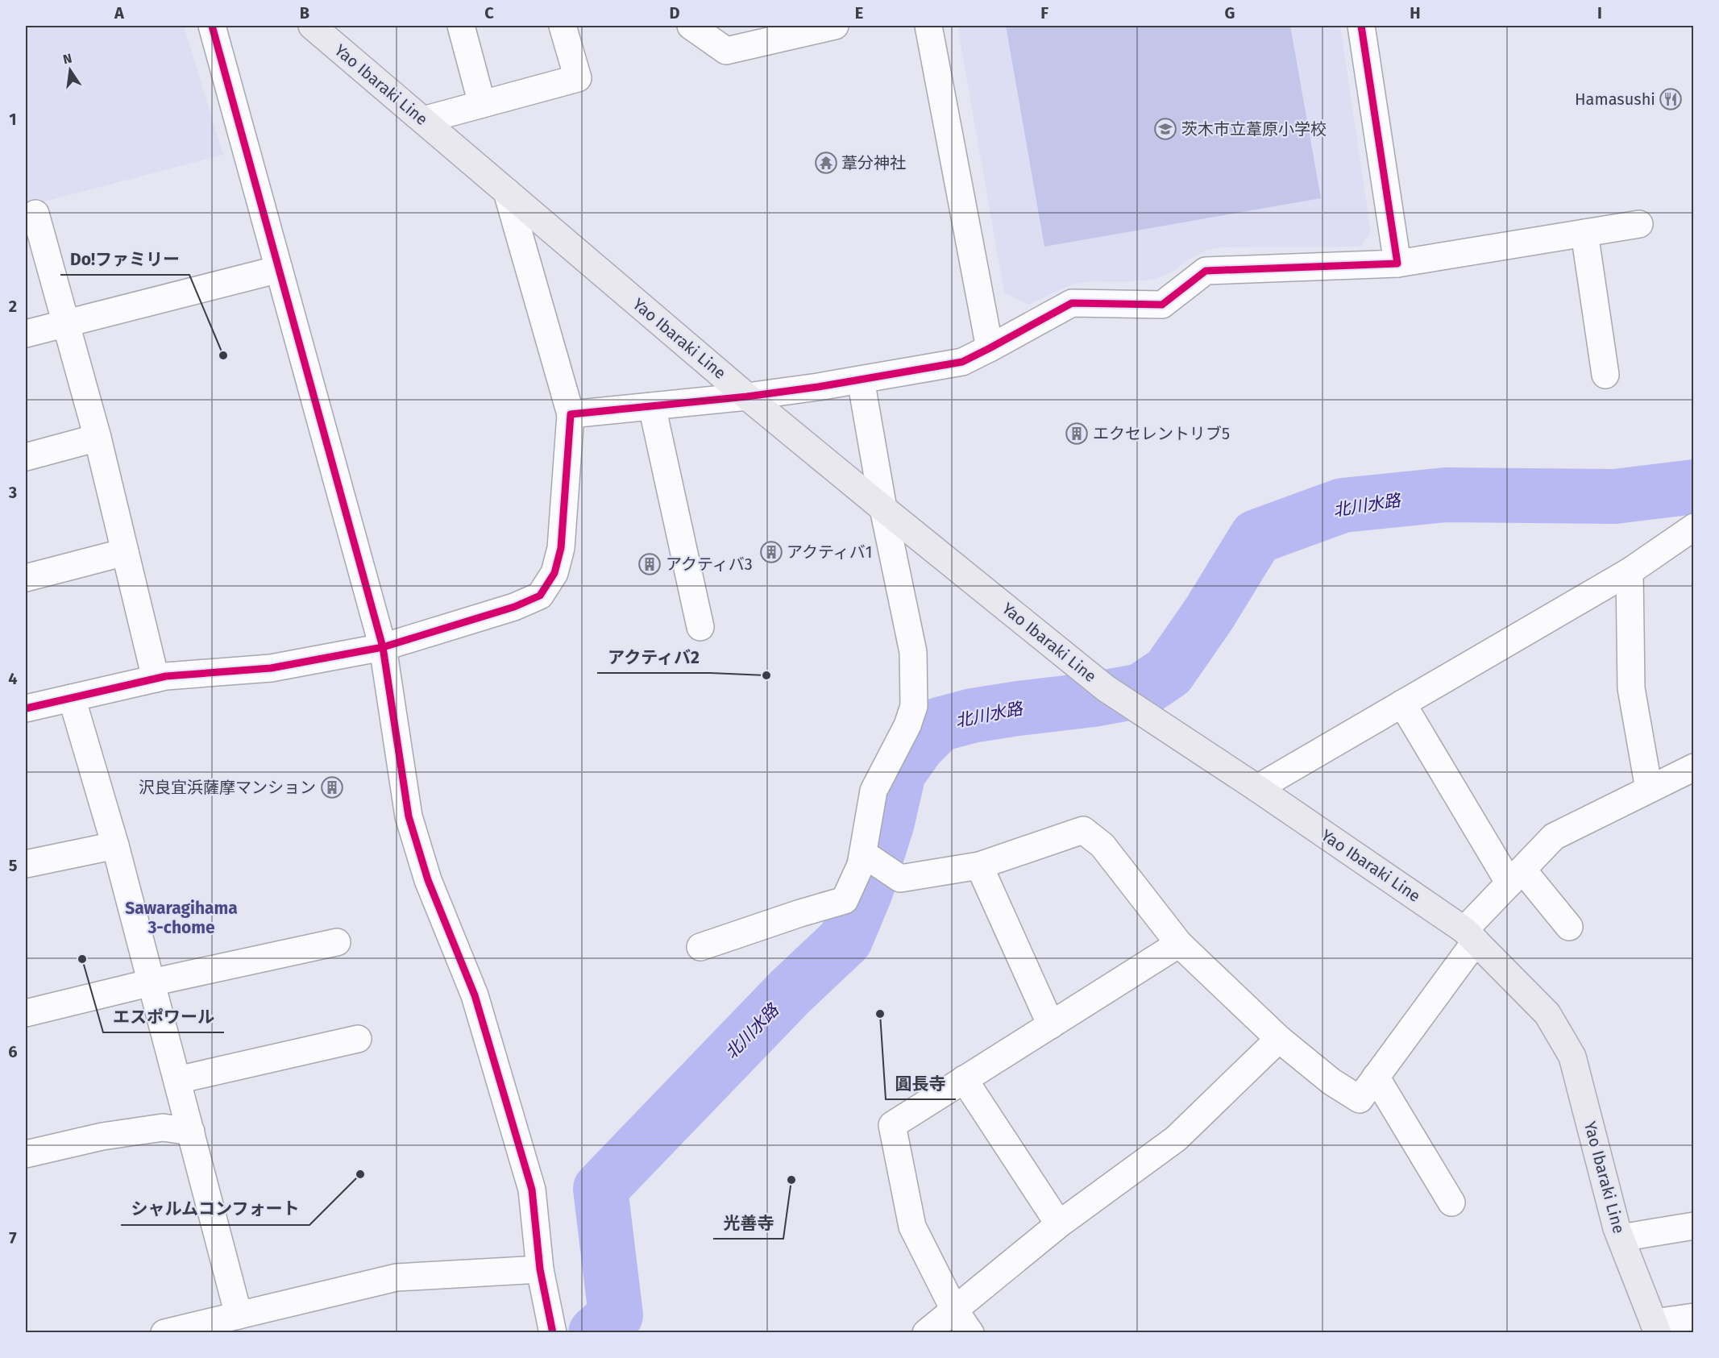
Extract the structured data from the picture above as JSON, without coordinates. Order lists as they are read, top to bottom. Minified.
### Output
{"streets":{"main road":["Yao Ibaraki Line"]},"districts":["Sawaragihama 3-chome"],"water":["北川水路"],"places":{"restaurant":["Hamasushi"],"school or university":["茨木市立葦原小学校"],"temple":["葦分神社"],"other":["Do!ファミリー","アクティバ2","エスポワール","圓長寺","シャルムコンフォート","光善寺"],"building":["エクセレントリブ5","アクティバ1","アクティバ3","沢良宜浜薩摩マンション"]},"north":"top","grid":{"columns":["A","B","C","D","E","F","G","H","I"],"rows":["1","2","3","4","5","6","7"]}}
